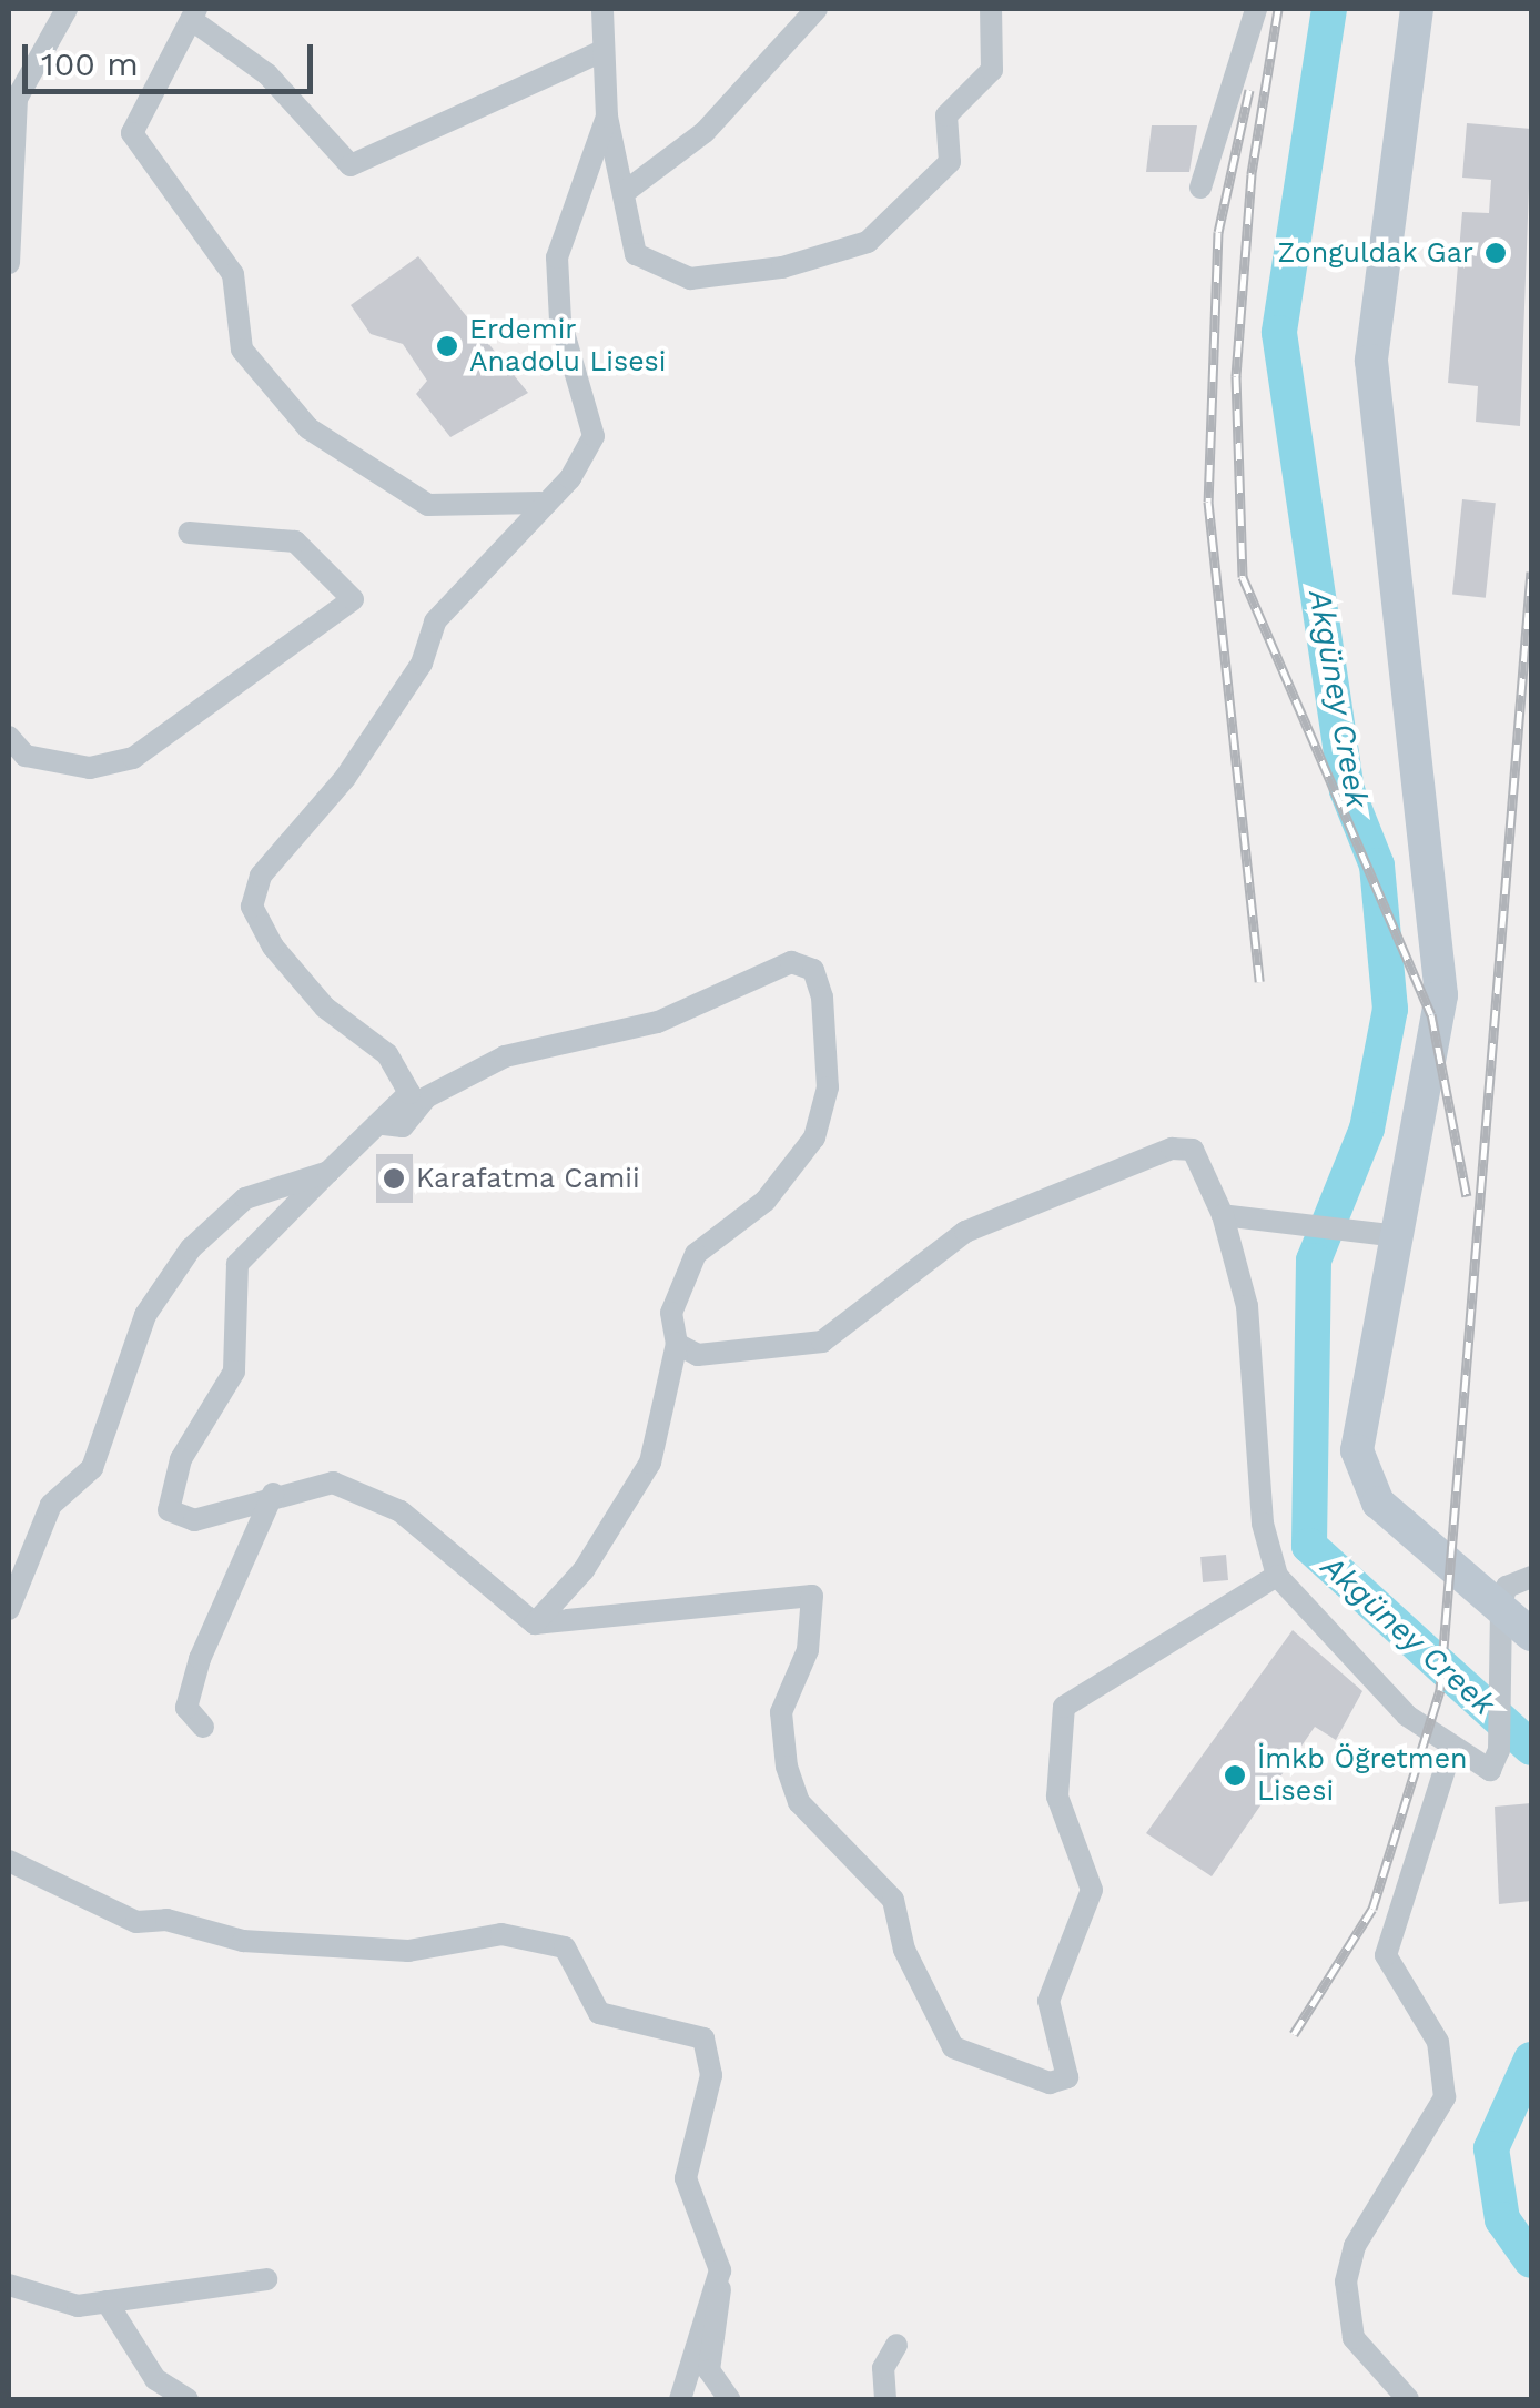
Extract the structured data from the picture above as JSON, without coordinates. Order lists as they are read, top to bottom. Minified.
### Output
{"water":["Akgüney Creek"],"places":["Zonguldak Gar","Erdemir Anadolu Lisesi","Karafatma Camii","İmkb Öğretmen Lisesi"],"scale_bar":"100 m"}
